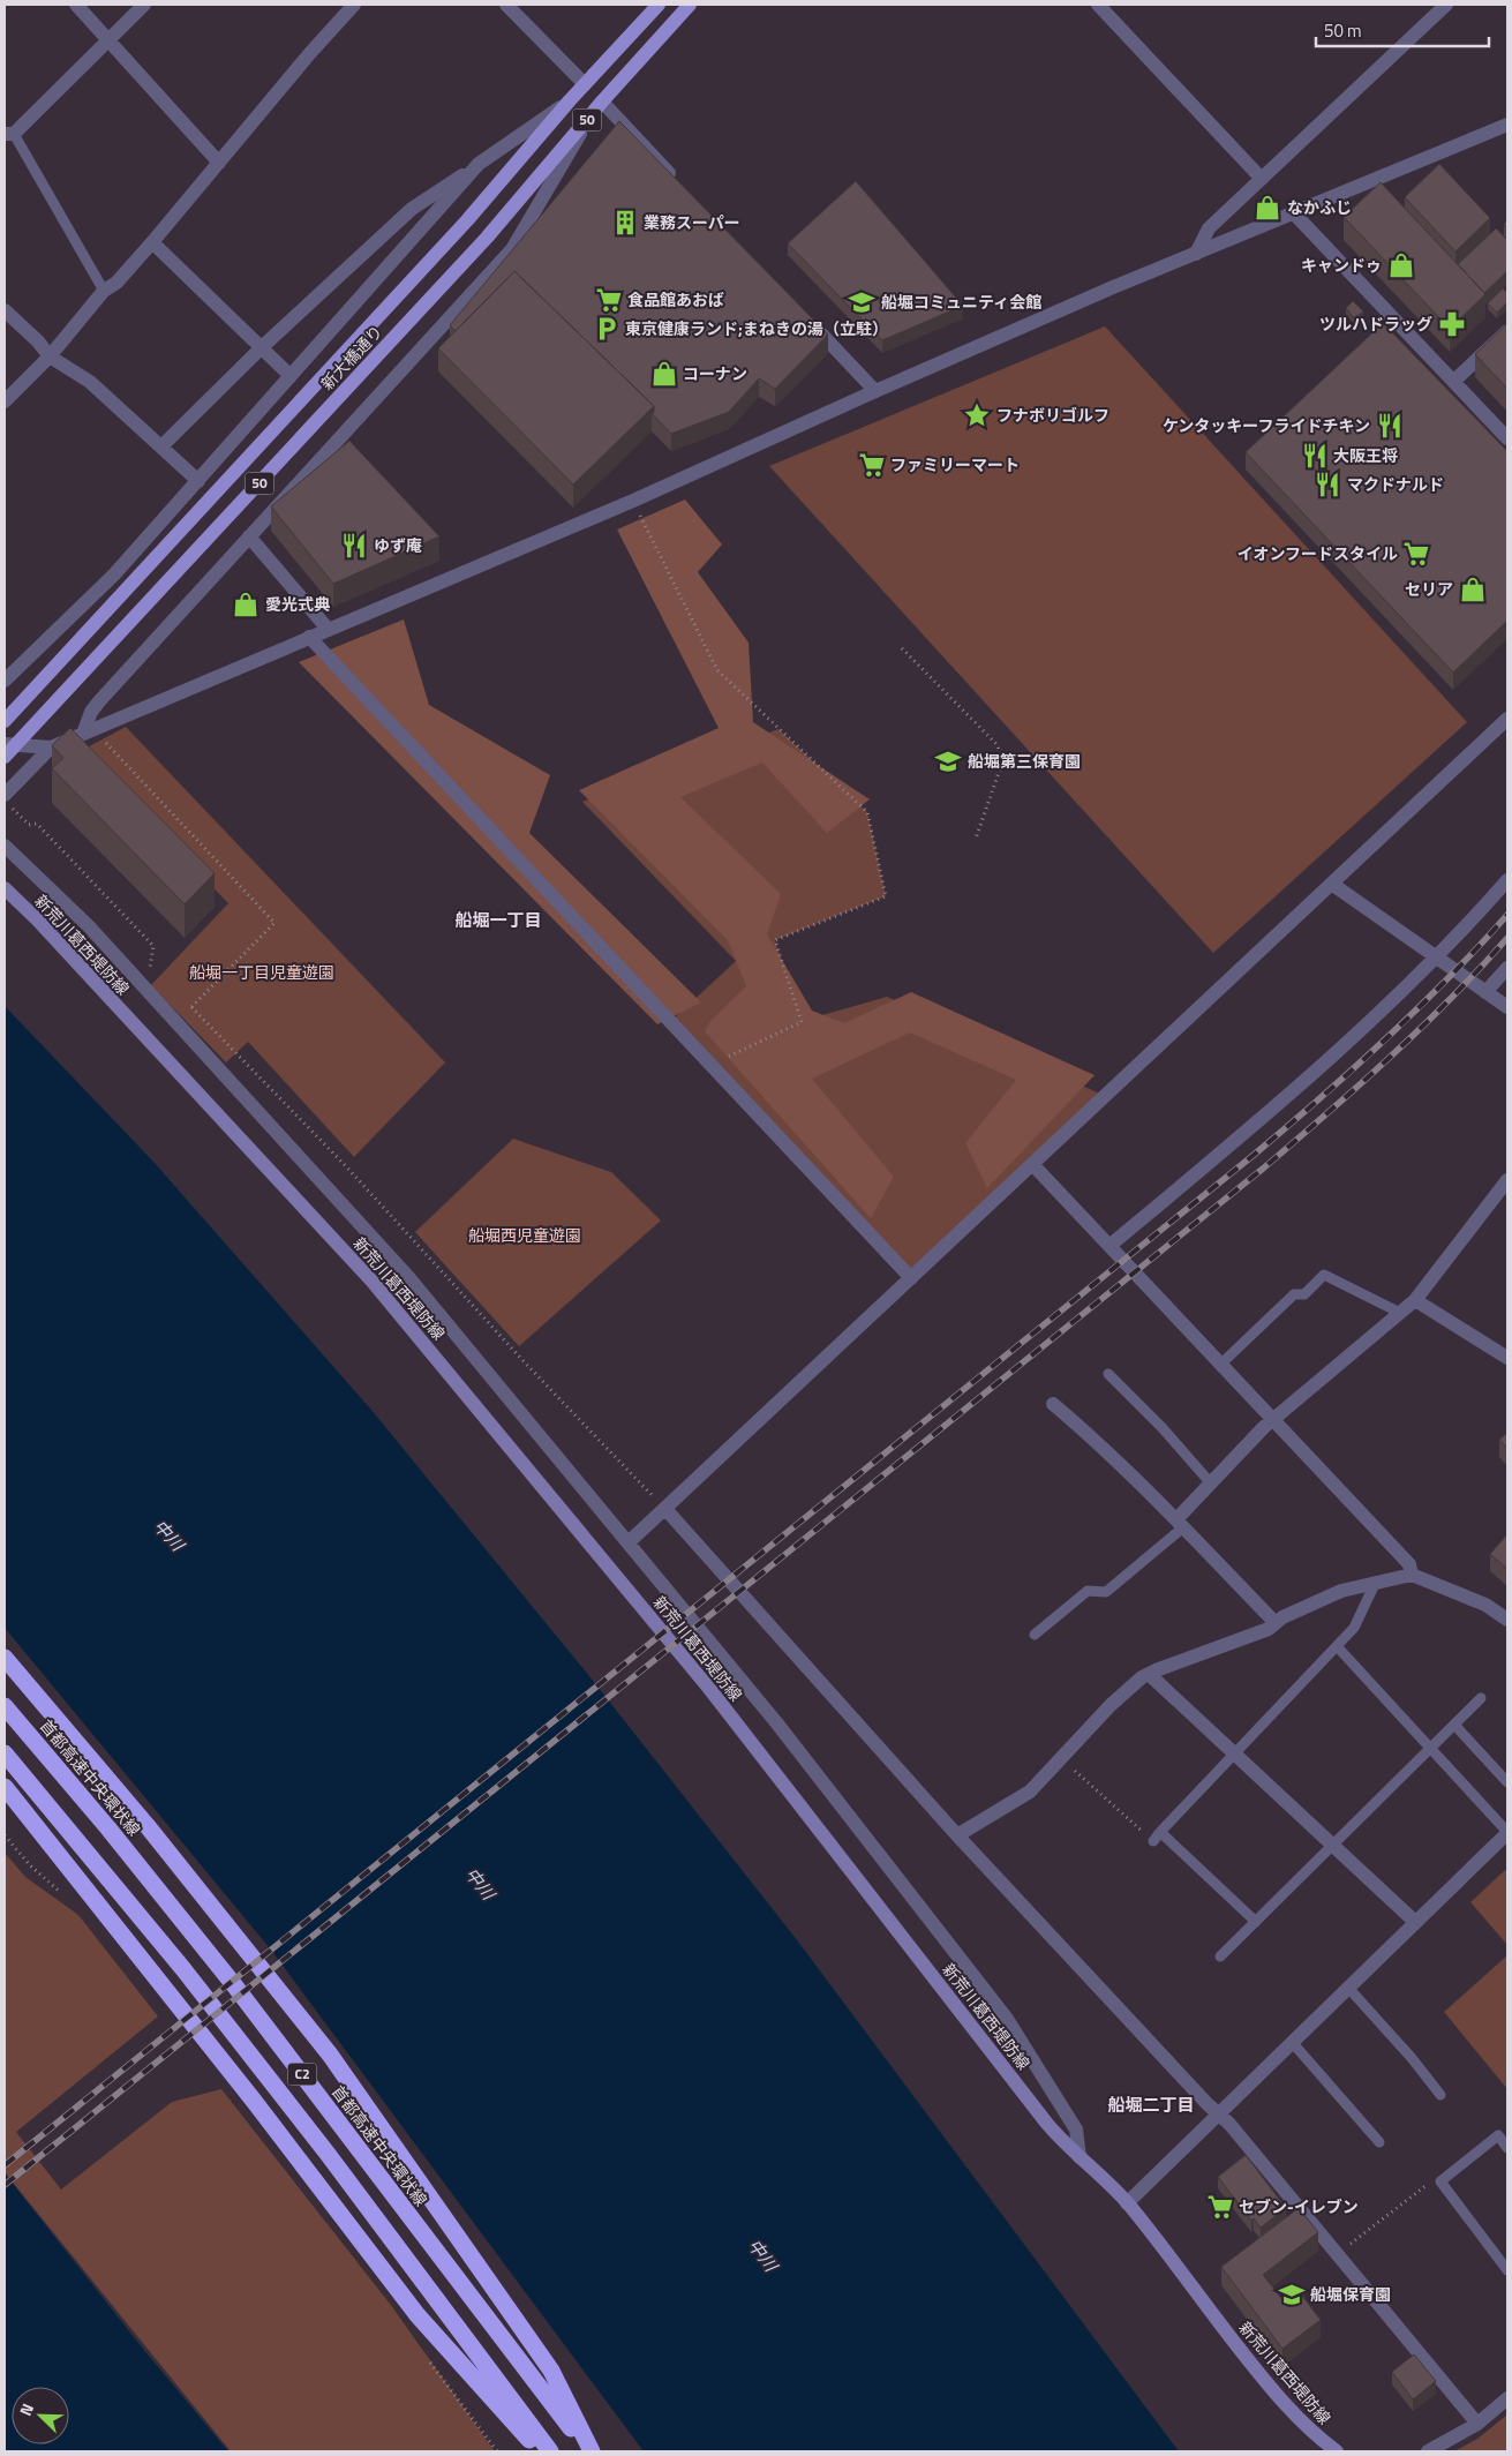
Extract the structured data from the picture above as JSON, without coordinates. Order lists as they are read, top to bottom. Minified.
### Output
{"streets":{"highway":["首都高速中央環状線","C2"],"main road":["50","新大橋通り","新荒川葛西堤防線"]},"districts":["船堀一丁目","船堀二丁目"],"water":["中川"],"parks":["船堀一丁目児童遊園","船堀西児童遊園"],"places":{"shop":["なかふじ","キャンドゥ","コーナン","セリア","愛光式典"],"building":["業務スーパー"],"supermarket":["食品館あおば","ファミリーマート","イオンフードスタイル","セブン-イレブン"],"school or university":["船堀コミュニティ会館","船堀第三保育園","船堀保育園"],"pharmacy":["ツルハドラッグ"],"parking":["東京健康ランド;まねきの湯（立駐）"],"place":["フナボリゴルフ"],"restaurant":["ケンタッキーフライドチキン","大阪王将","マクドナルド","ゆず庵"]},"scale_bar":"50 m","north":"top left"}
